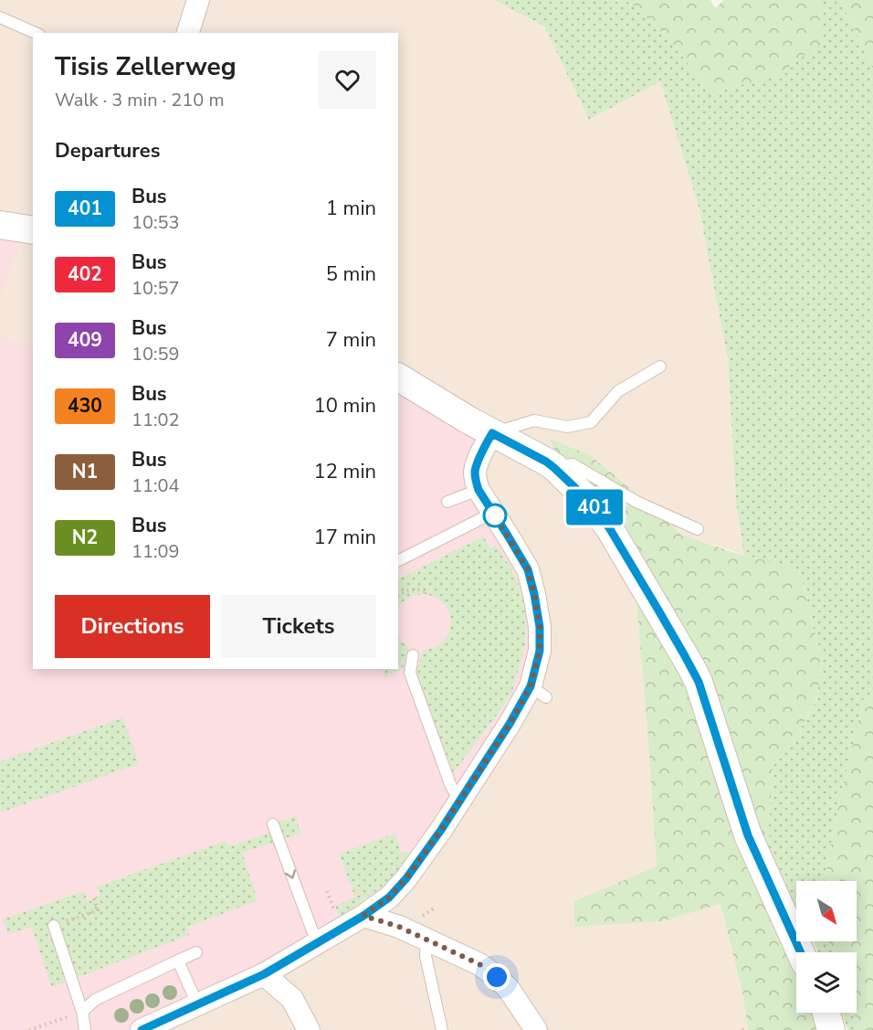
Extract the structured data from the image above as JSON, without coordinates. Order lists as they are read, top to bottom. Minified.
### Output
{"lines":["bus line 401"],"north":"bottom right","page":{"on_map":"401","heading":[["Tisis Zellerweg","Walk · 3 min · 210 m"],"Departures"],"list":[{"mark":"401","name":"Bus","note":"10:53","value":"1 min"},{"mark":"402","name":"Bus","note":"10:57","value":"5 min"},{"mark":"409","name":"Bus","note":"10:59","value":"7 min"},{"mark":"430","name":"Bus","note":"11:02","value":"10 min"},{"mark":"N1","name":"Bus","note":"11:04","value":"12 min"},{"mark":"N2","name":"Bus","note":"11:09","value":"17 min"}],"buttons":["Directions","Tickets"]}}
